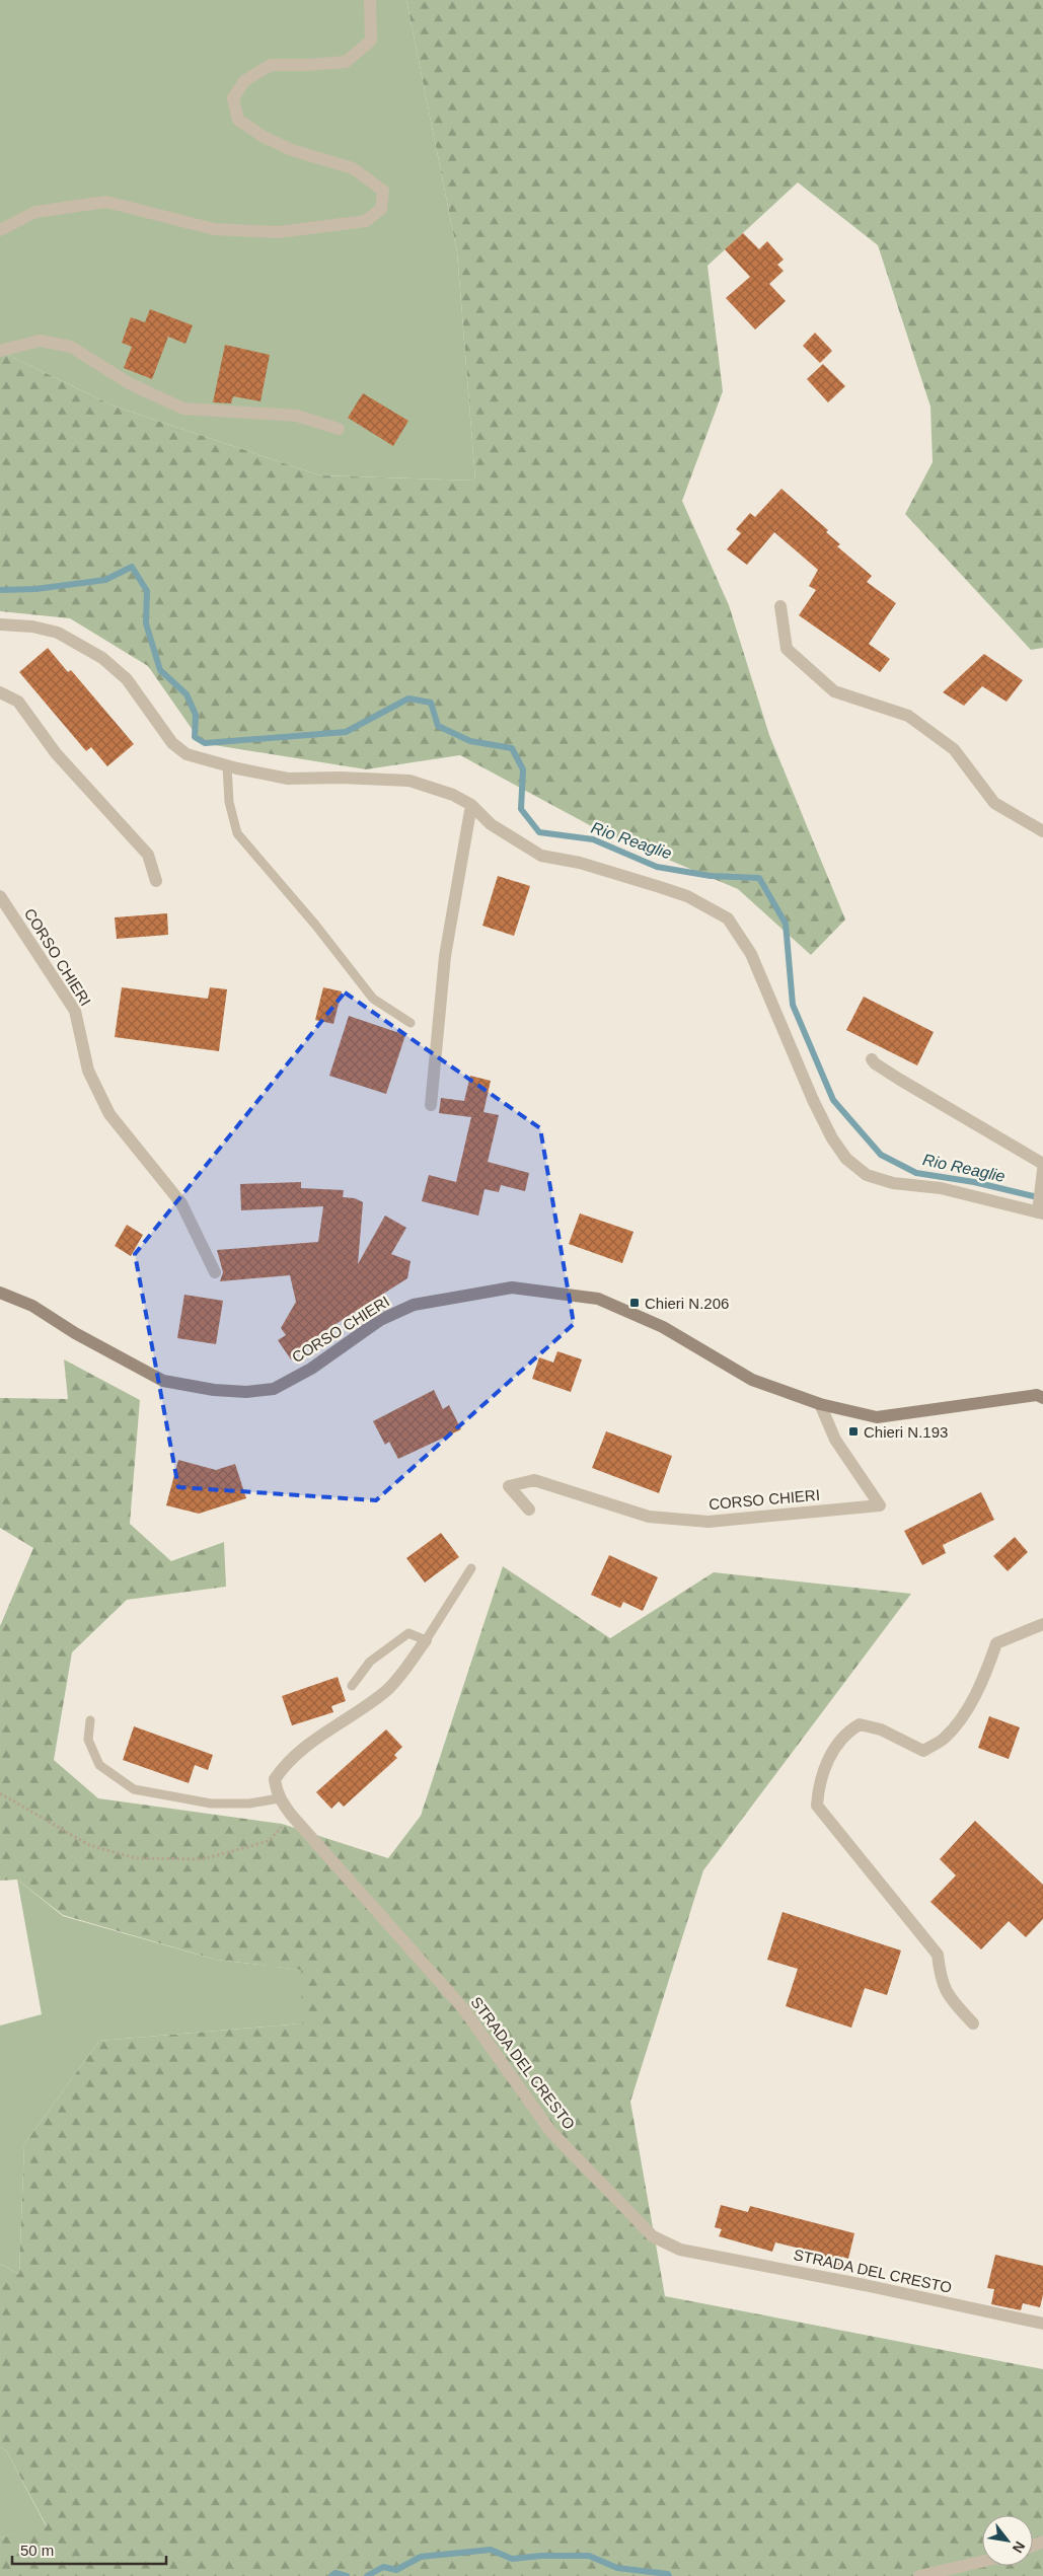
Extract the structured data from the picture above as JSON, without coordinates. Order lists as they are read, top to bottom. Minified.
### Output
{"streets":{"main road":["CORSO CHIERI"],"street":["STRADA DEL CRESTO"]},"water":["Rio Reaglie"],"places":{"transit":["Chieri N.206","Chieri N.193"]},"scale_bar":"50 m","north":"bottom right"}
